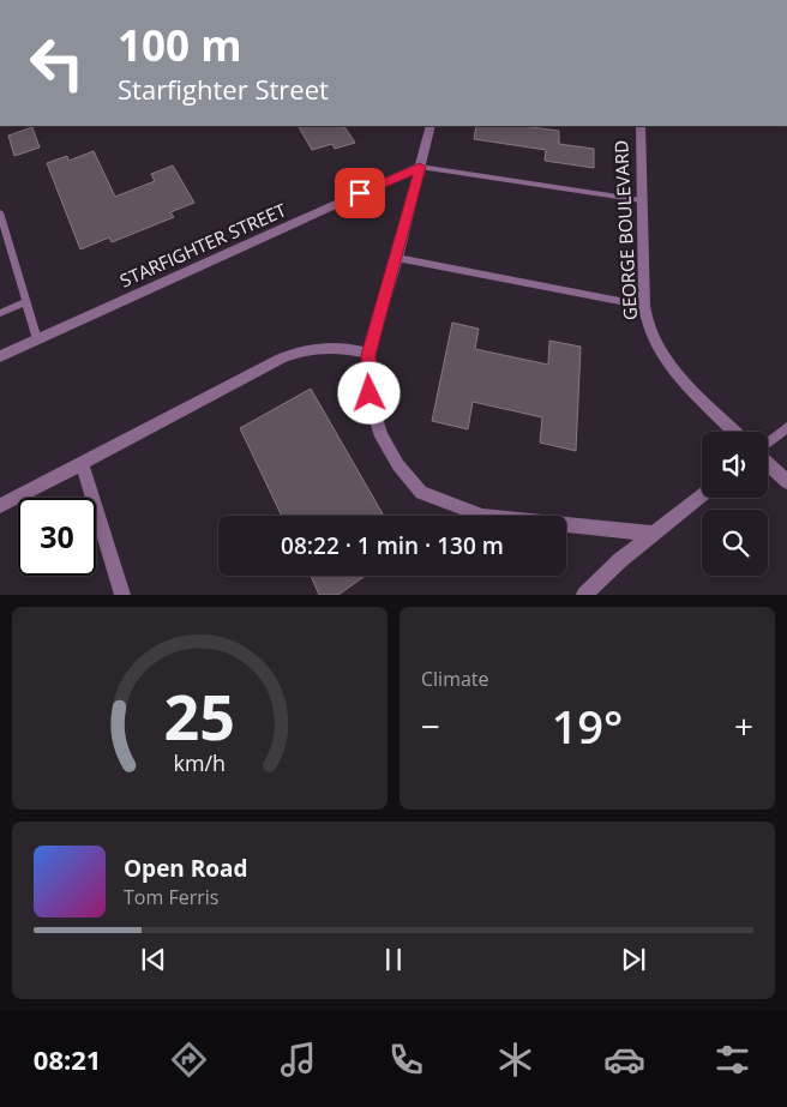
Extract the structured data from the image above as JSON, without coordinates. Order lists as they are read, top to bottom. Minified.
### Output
{"streets":{"street":["GEORGE BOULEVARD","STARFIGHTER STREET"]},"page":{"turn":["100 m","Starfighter Street"],"limit":"30","trip":"08:22 · 1 min · 130 m","tile":"Climate","heat":["−","19°","+"],"song":["Open Road","Tom Ferris"],"tabs":"08:21","gauge":["25","km/h"]}}
